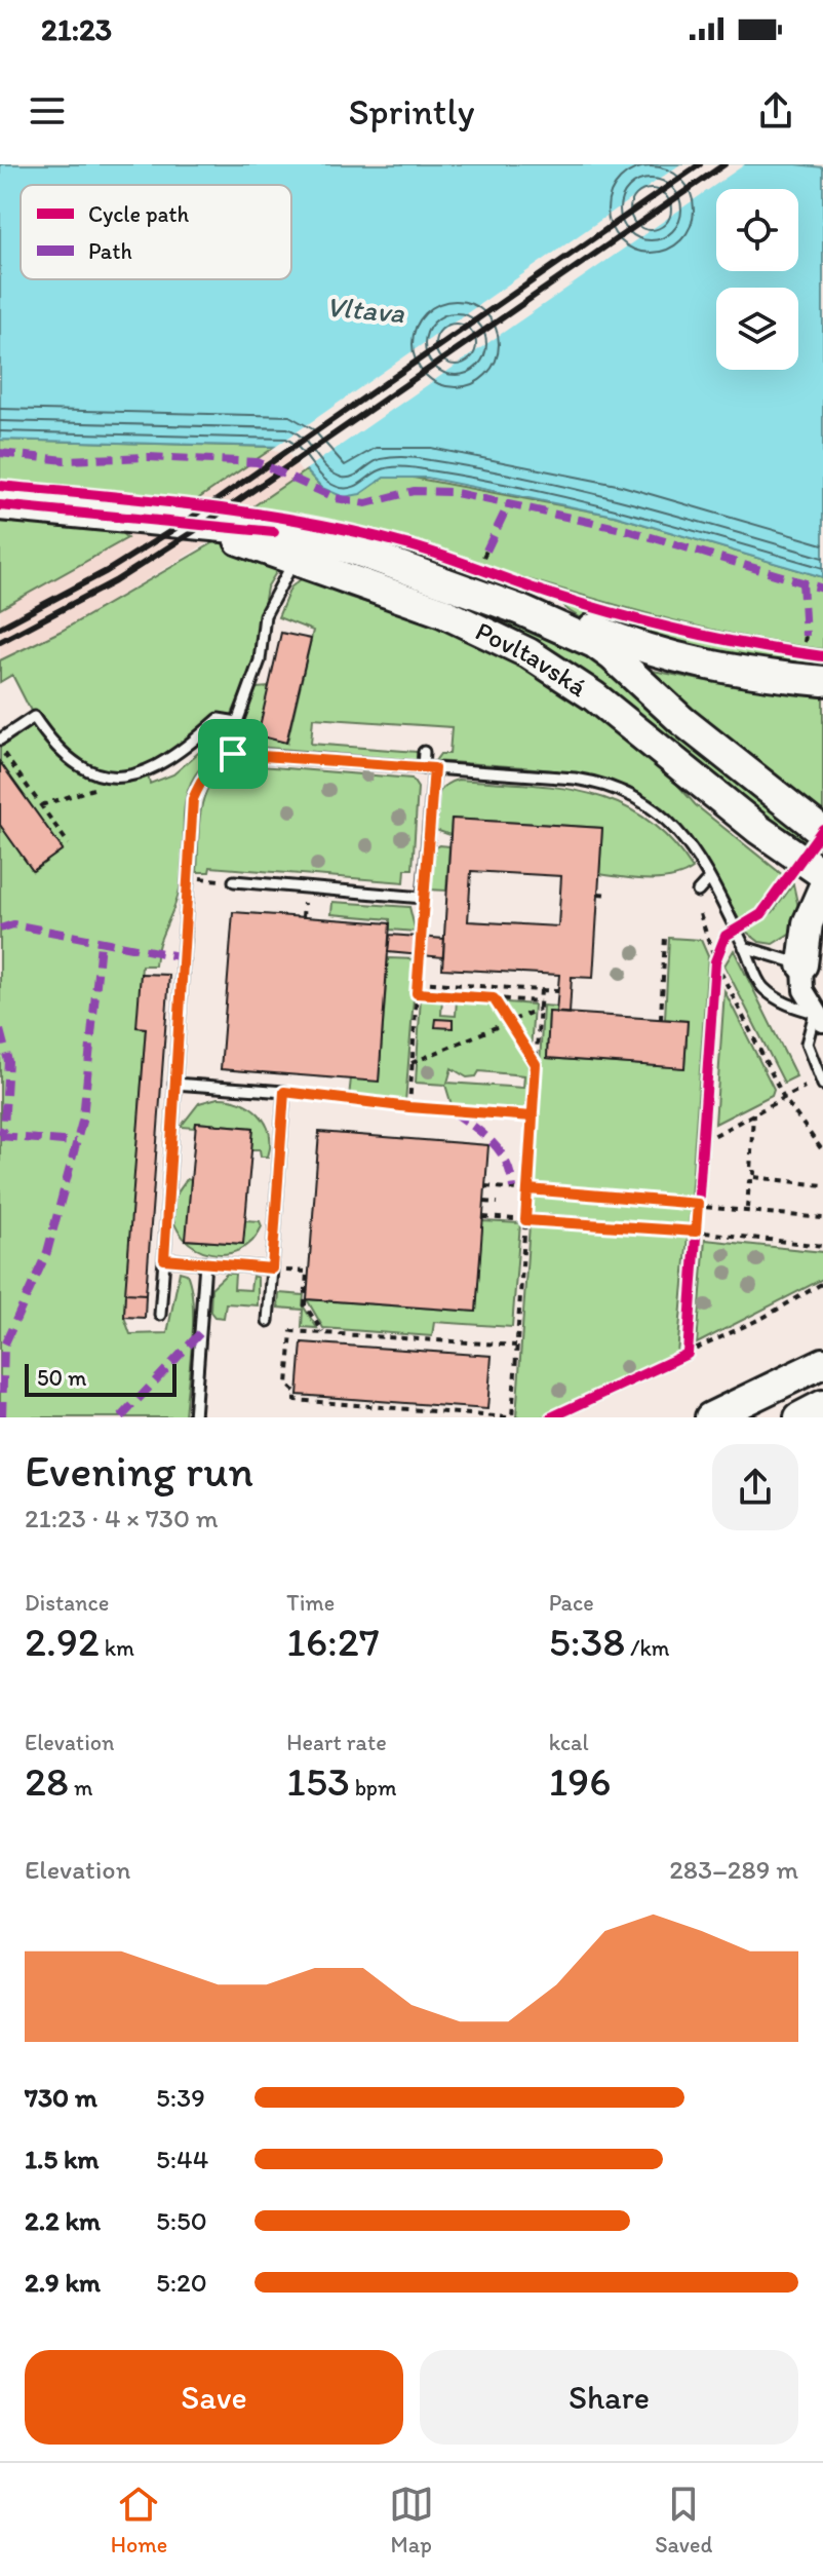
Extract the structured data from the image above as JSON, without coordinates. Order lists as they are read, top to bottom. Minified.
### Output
{"streets":{"main road":["Povltavská"]},"water":["Vltava"],"legend":["Cycle path","Path"],"scale_bar":"50 m","page":{"status":"21:23","header":"Sprintly","scale":"50 m","heading":["Evening run","21:23 · 4 × 730 m"],"stats":[["Distance","2.92 km"],["Time","16:27"],["Pace","5:38 /km"],["Elevation","28 m"],["Heart rate","153 bpm"],["kcal","196"]],"chart":["Elevation","283–289 m"],"list":[{"name":"730 m","note":"5:39"},{"name":"1.5 km","note":"5:44"},{"name":"2.2 km","note":"5:50"},{"name":"2.9 km","note":"5:20"}],"buttons":["Save","Share"],"tabs":["Home","Map","Saved"]}}
